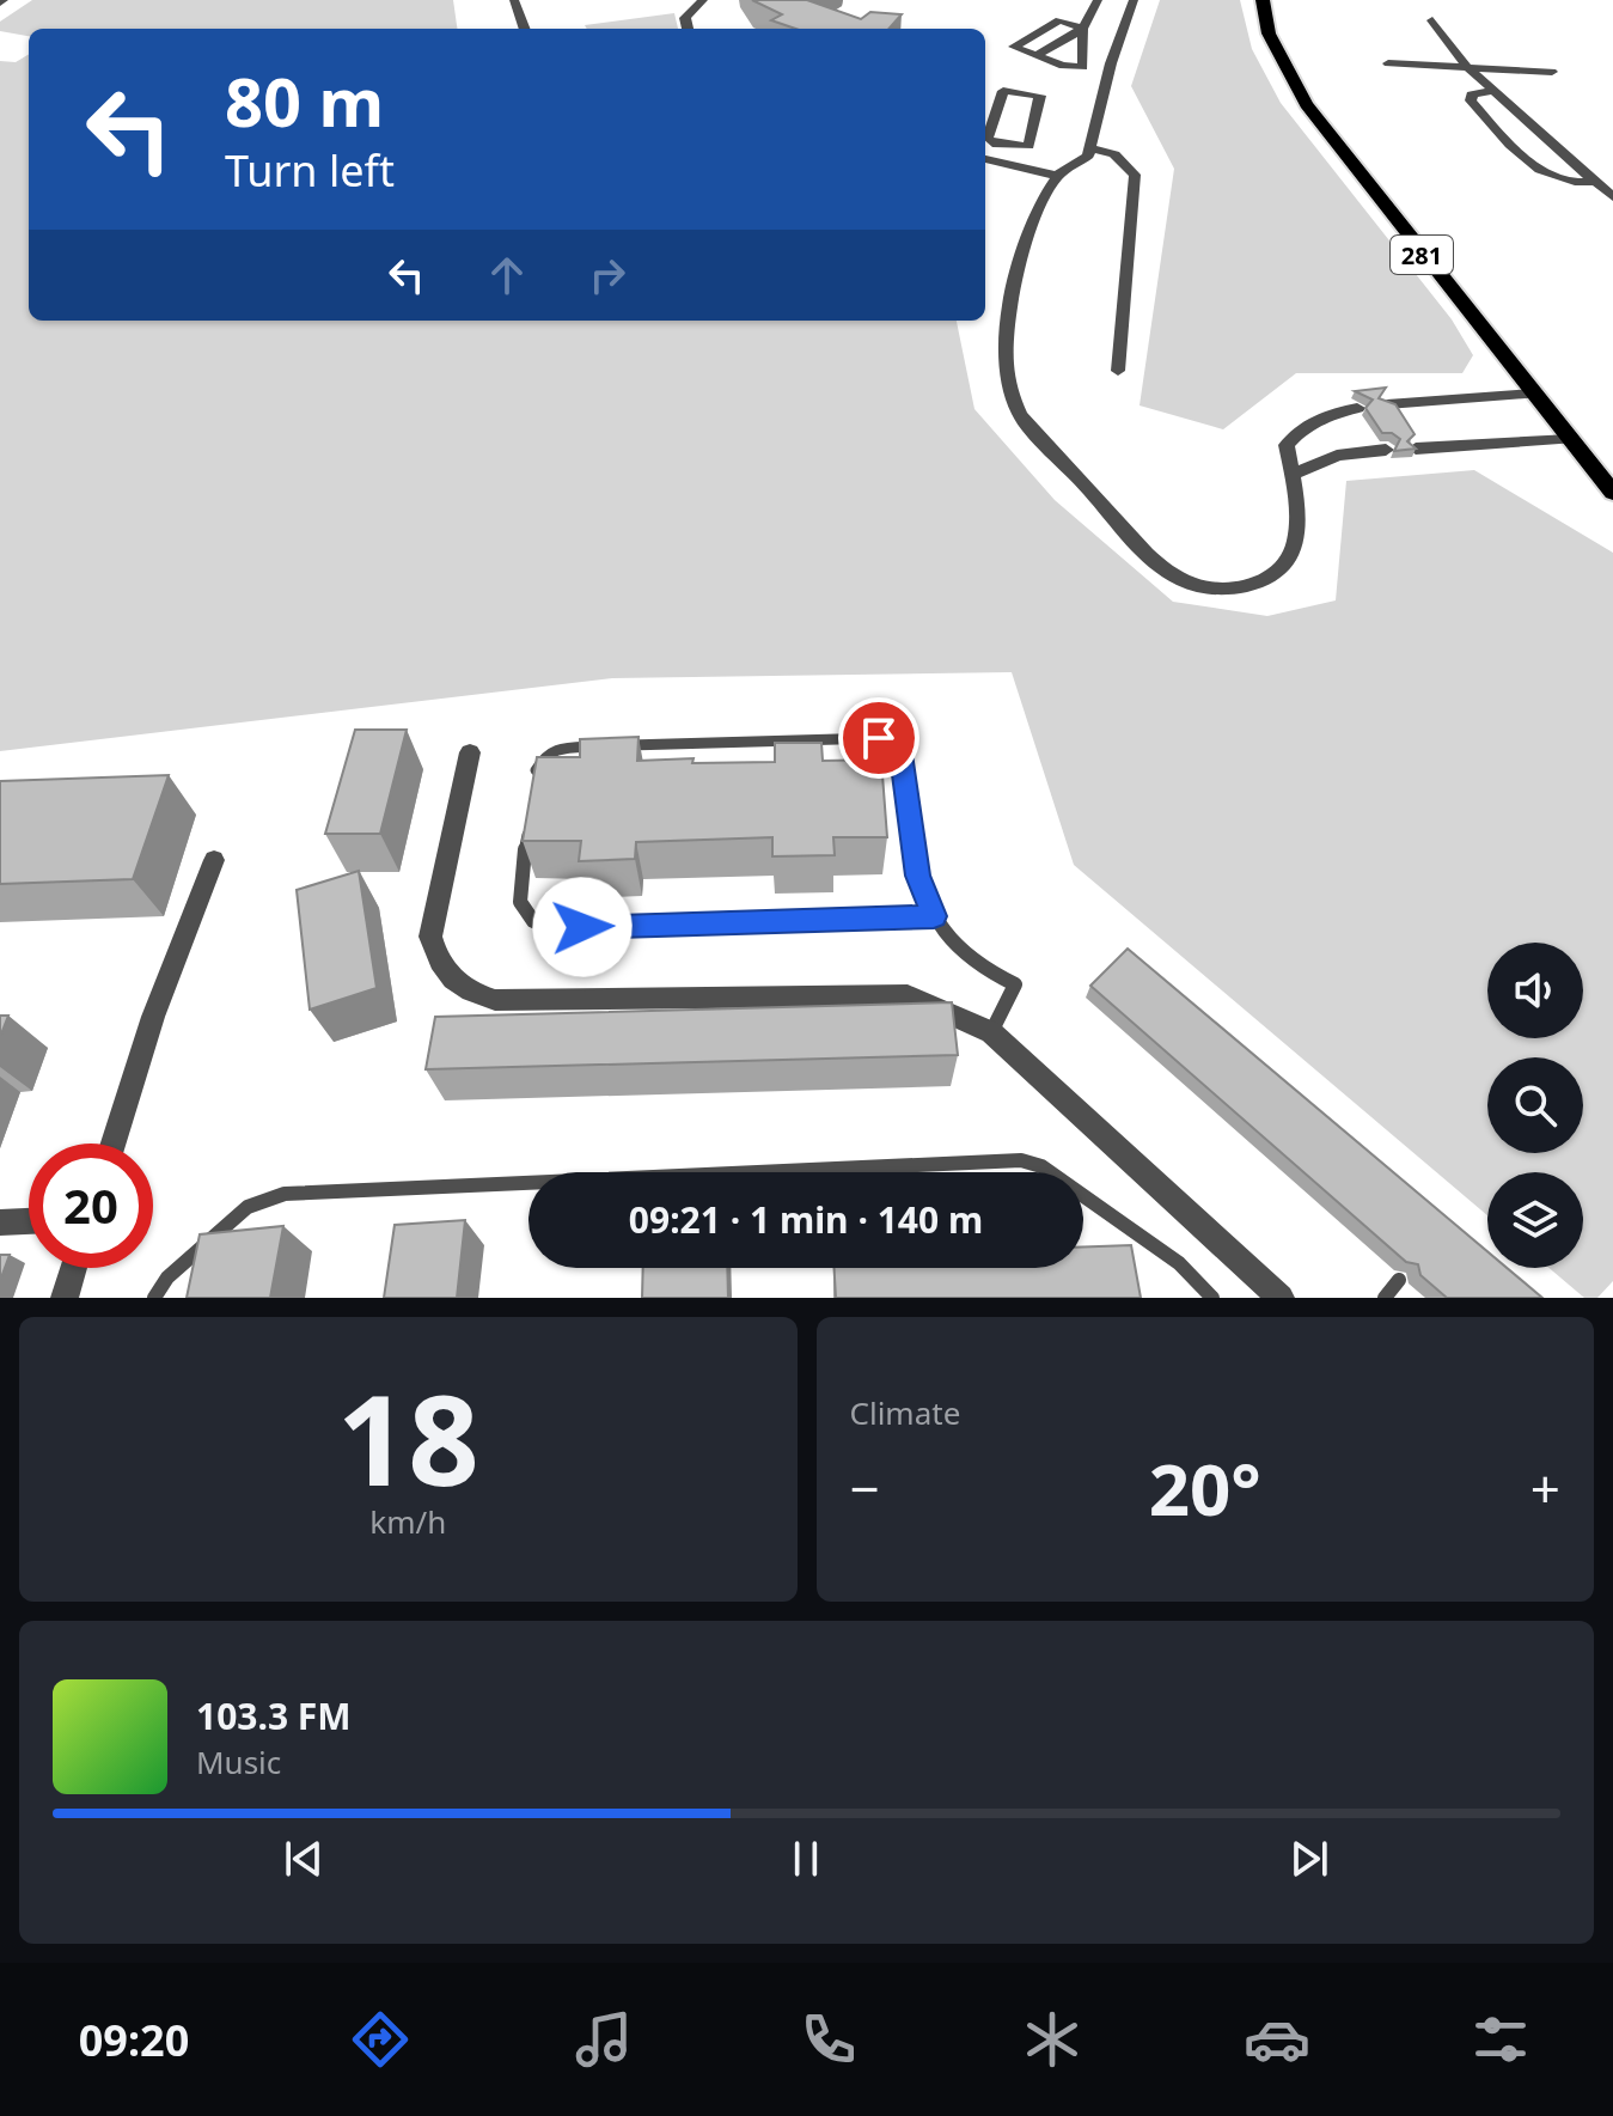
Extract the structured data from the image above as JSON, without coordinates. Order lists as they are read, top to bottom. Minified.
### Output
{"streets":{"main road":["281"]},"page":{"turn":["80 m","Turn left"],"limit":"20","trip":"09:21 · 1 min · 140 m","tile":[["18","km/h"],"Climate"],"heat":["−","20°","+"],"song":["103.3 FM","Music"],"tabs":"09:20"}}
